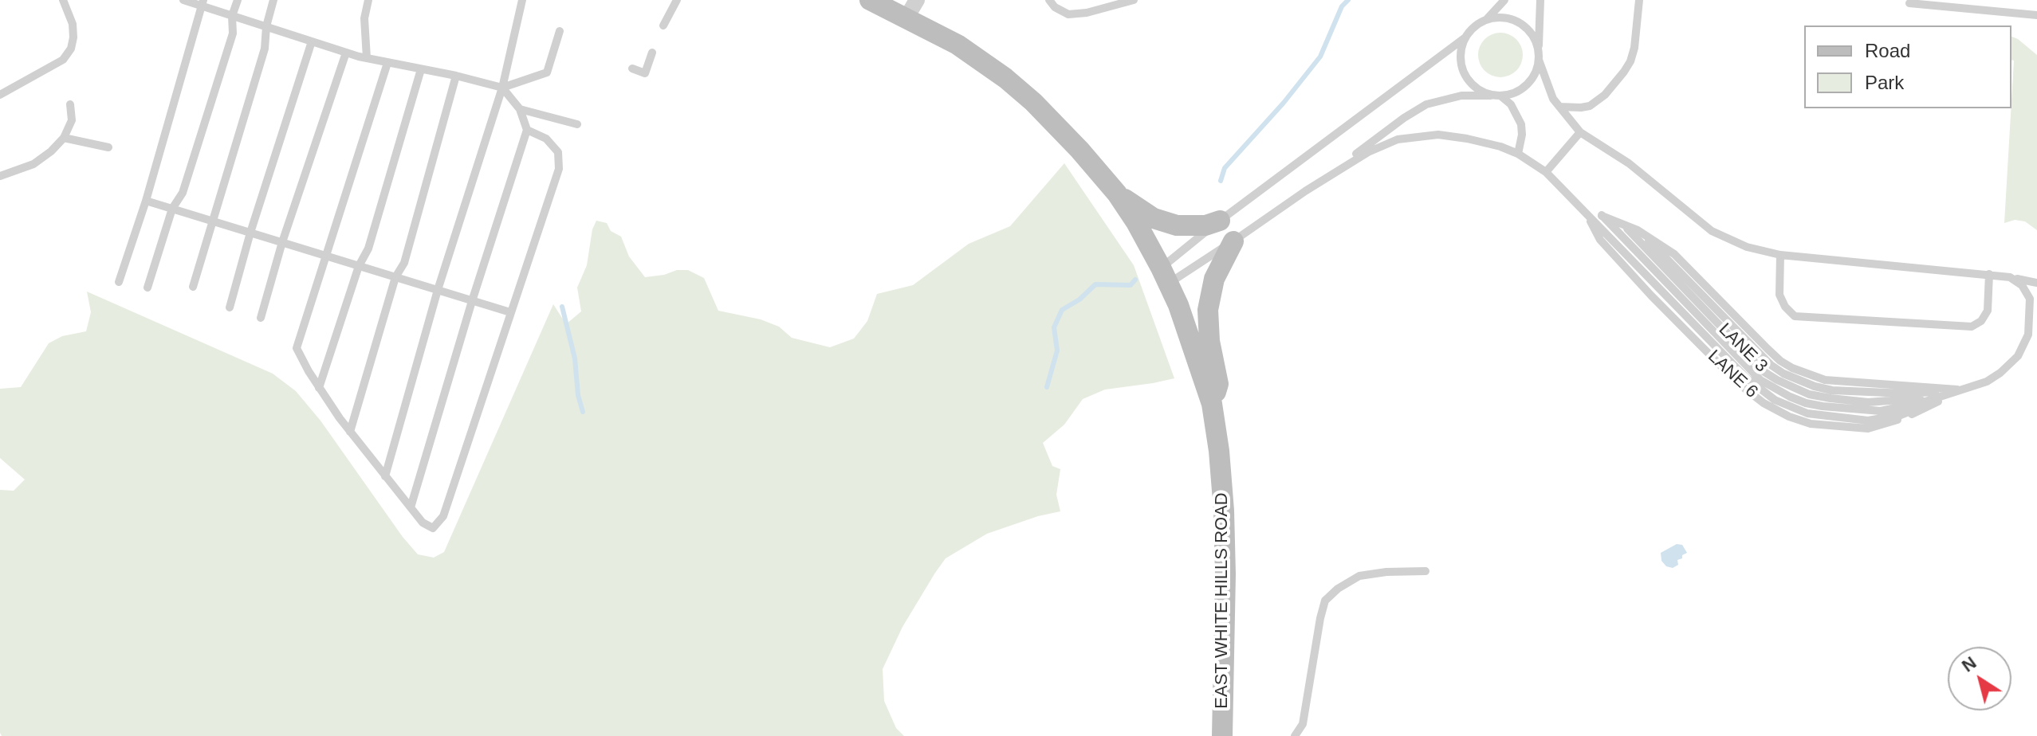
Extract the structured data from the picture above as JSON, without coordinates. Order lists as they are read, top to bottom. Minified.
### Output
{"streets":{"main road":["EAST WHITE HILLS ROAD"],"lane":["LANE 3"]},"legend":["Road","Park"],"north":"top left"}
